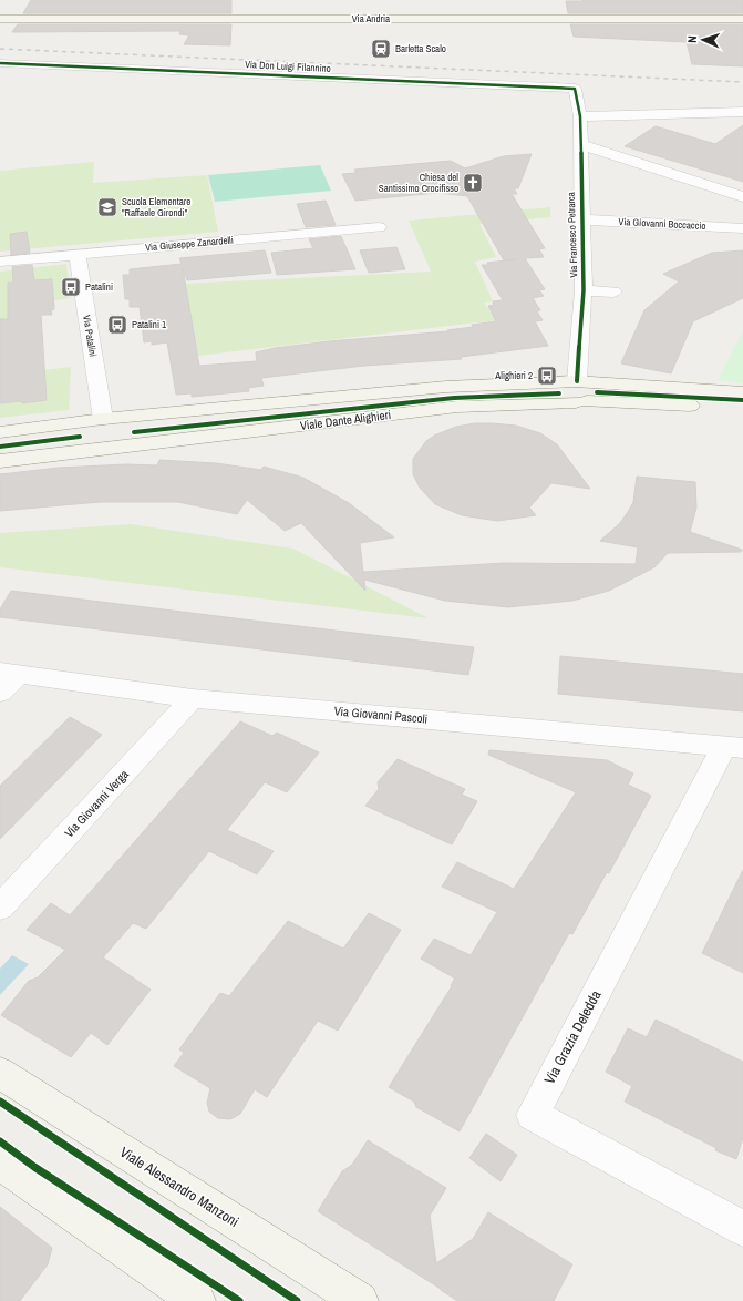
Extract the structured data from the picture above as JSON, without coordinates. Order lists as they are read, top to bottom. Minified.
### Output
{"streets":{"street":["Via Andria","Via Don Luigi Filannino","Via Giovanni Boccaccio","Via Francesco Petrarca","Via Giuseppe Zanardelli","Via Patalini","Viale Dante Alighieri","Via Giovanni Pascoli","Via Giovanni Verga","Via Grazia Deledda","Viale Alessandro Manzoni"]},"crossings":[["Via Don Luigi Filannino","Via Francesco Petrarca"],["Via Giovanni Boccaccio","Via Francesco Petrarca"],["Via Francesco Petrarca","Viale Dante Alighieri"],["Via Giuseppe Zanardelli","Via Patalini"],["Via Patalini","Viale Dante Alighieri"],["Via Giovanni Pascoli","Via Giovanni Verga"],["Via Giovanni Pascoli","Via Grazia Deledda"]],"places":{"station":["Barletta Scalo"],"church":["Chiesa del Santissimo Crocifisso"],"school or university":["Scuola Elementare \"Raffaele Girondi\""],"bus stop":["Patalini","Patalini 1","Alighieri 2"]},"north":"left"}
